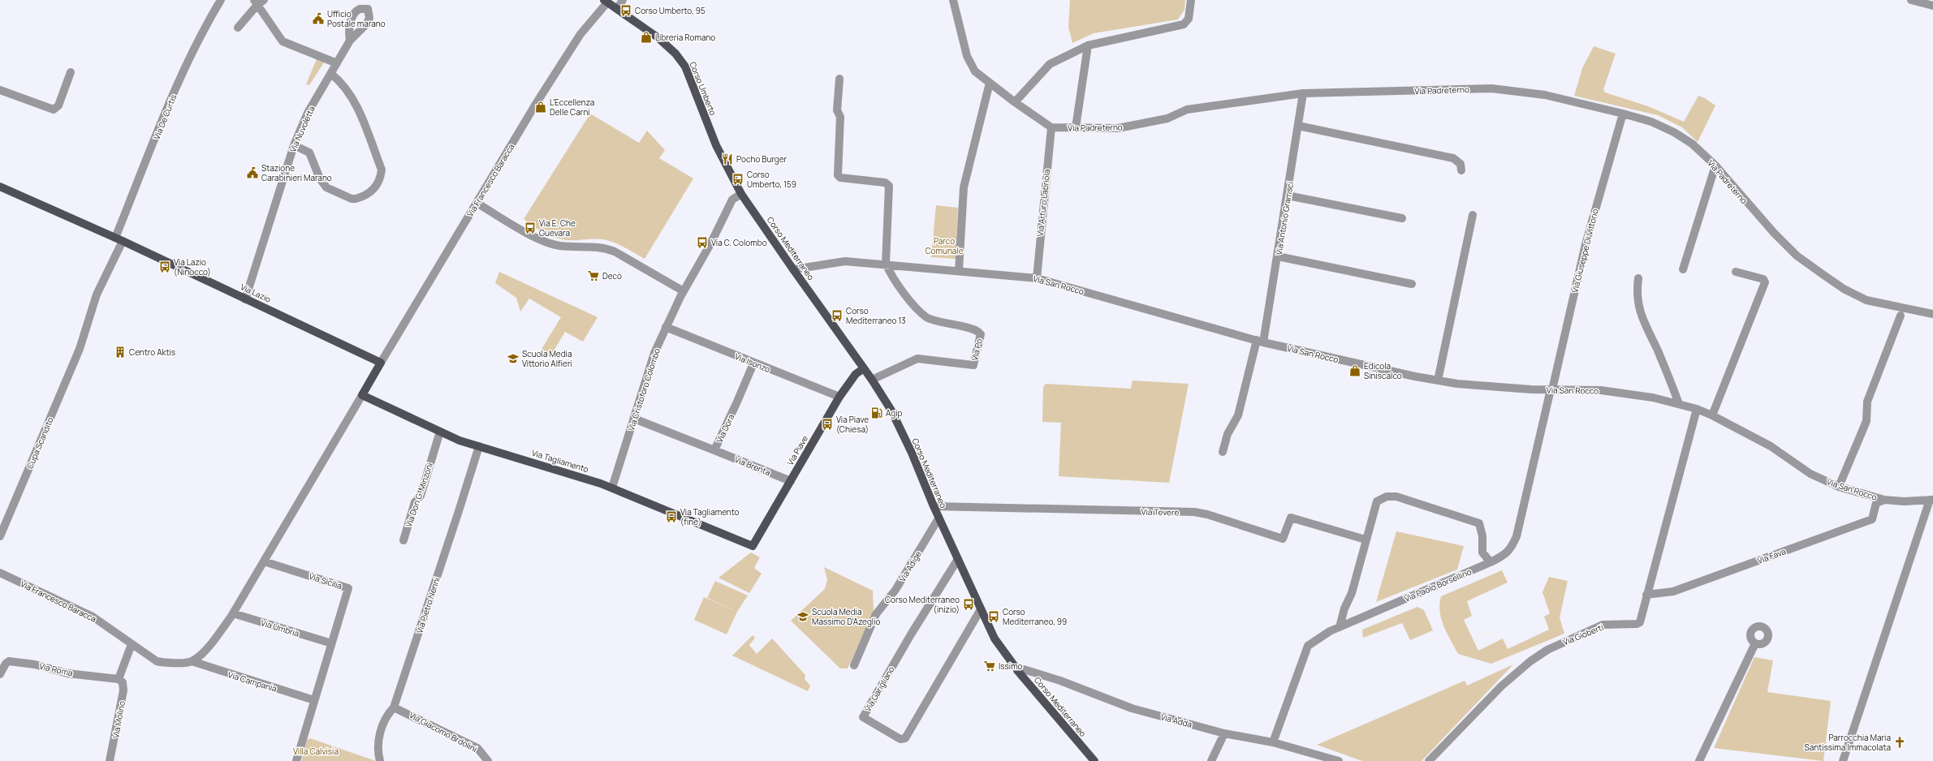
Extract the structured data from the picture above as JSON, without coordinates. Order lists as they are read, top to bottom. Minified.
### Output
{"streets":{"main road":["Corso Umberto","Corso Mediterraneo","Via Lazio","Via Piave","Via Tagliamento"],"street":["Via Padreterno","Via De Curtis","Via Nuvoletta","Via Francesco Baracca","Via Arturo Labriola","Via Antonio Gramsci","Via Giuseppe Di Vittorio","Via San Rocco","Via Po","Via Isonzo","Via Cristoforo Colombo","Via Dora","Cupa Scandito","Via Brenta","Via Don G. Minzoni","Via Tevere","Via Fava","Via Adige","Via Sicilia","Via Paolo Borsellino","Via Pietro Nenni","Via Umbria","Via Gioberti","Via Roma","Via Campania","Via Garigliano","Via Molino","Via Adda","Via Giacomo Brdolini"]},"crossings":[["Corso Umberto","Via Francesco Baracca"],["Corso Umberto","Corso Mediterraneo"],["Corso Umberto","Via Cristoforo Colombo"],["Via Padreterno","Via Arturo Labriola"],["Via Padreterno","Via Antonio Gramsci"],["Via Padreterno","Via Giuseppe Di Vittorio"],["Via De Curtis","Via Lazio"],["Via De Curtis","Cupa Scandito"],["Via Nuvoletta","Via Lazio"],["Via Francesco Baracca","Via Lazio"],["Via Francesco Baracca","Via Campania"],["Via Arturo Labriola","Via San Rocco"],["Via Antonio Gramsci","Via San Rocco"],["Corso Mediterraneo","Via San Rocco"],["Corso Mediterraneo","Via Po"],["Corso Mediterraneo","Via Cristoforo Colombo"],["Corso Mediterraneo","Via Piave"],["Corso Mediterraneo","Via Tevere"],["Corso Mediterraneo","Via Adige"],["Corso Mediterraneo","Via Garigliano"],["Corso Mediterraneo","Via Adda"],["Via Giuseppe Di Vittorio","Via San Rocco"],["Via Giuseppe Di Vittorio","Via Paolo Borsellino"],["Via San Rocco","Via Po"],["Via San Rocco","Via Fava"],["Via San Rocco","Via Paolo Borsellino"],["Via San Rocco","Via Gioberti"],["Via Lazio","Cupa Scandito"],["Via Isonzo","Via Cristoforo Colombo"],["Via Isonzo","Via Dora"],["Via Isonzo","Via Piave"],["Via Cristoforo Colombo","Via Dora"],["Via Cristoforo Colombo","Via Tagliamento"],["Via Dora","Via Brenta"],["Via Piave","Via Tagliamento"],["Via Piave","Via Brenta"],["Via Tagliamento","Via Don G. Minzoni"],["Via Tagliamento","Via Pietro Nenni"],["Via Fava","Via Gioberti"],["Via Sicilia","Via Umbria"],["Via Paolo Borsellino","Via Adda"],["Via Pietro Nenni","Via Giacomo Brdolini"],["Via Roma","Via Molino"]],"parks":["Parco Comunale","Villa Calvisia"],"places":{"bus stop":["Corso Umberto, 95","Corso Umberto, 159","Via E. Che Guevara","Via C. Colombo","Via Lazio (Ninocco)","Corso Mediterraneo 13","Via Piave (Chiesa)","Via Tagliamento (fine)","Corso Mediterraneo (inizio)","Corso Mediterraneo, 99"],"public building":["Ufficio Postale marano","Stazione Carabinieri Marano"],"shop":["Libreria Romano","L’Eccellenza Delle Carni","Edicola Siniscalco"],"restaurant":["Pocho Burger"],"supermarket":["Decò","Issimo"],"building":["Centro Aktis"],"school or university":["Scuola Media Vittorio Alfieri","Scuola Media Massimo D'Azeglio"],"fuel station":["Agip"],"church":["Parrocchia Maria Santissima Immacolata"]}}
